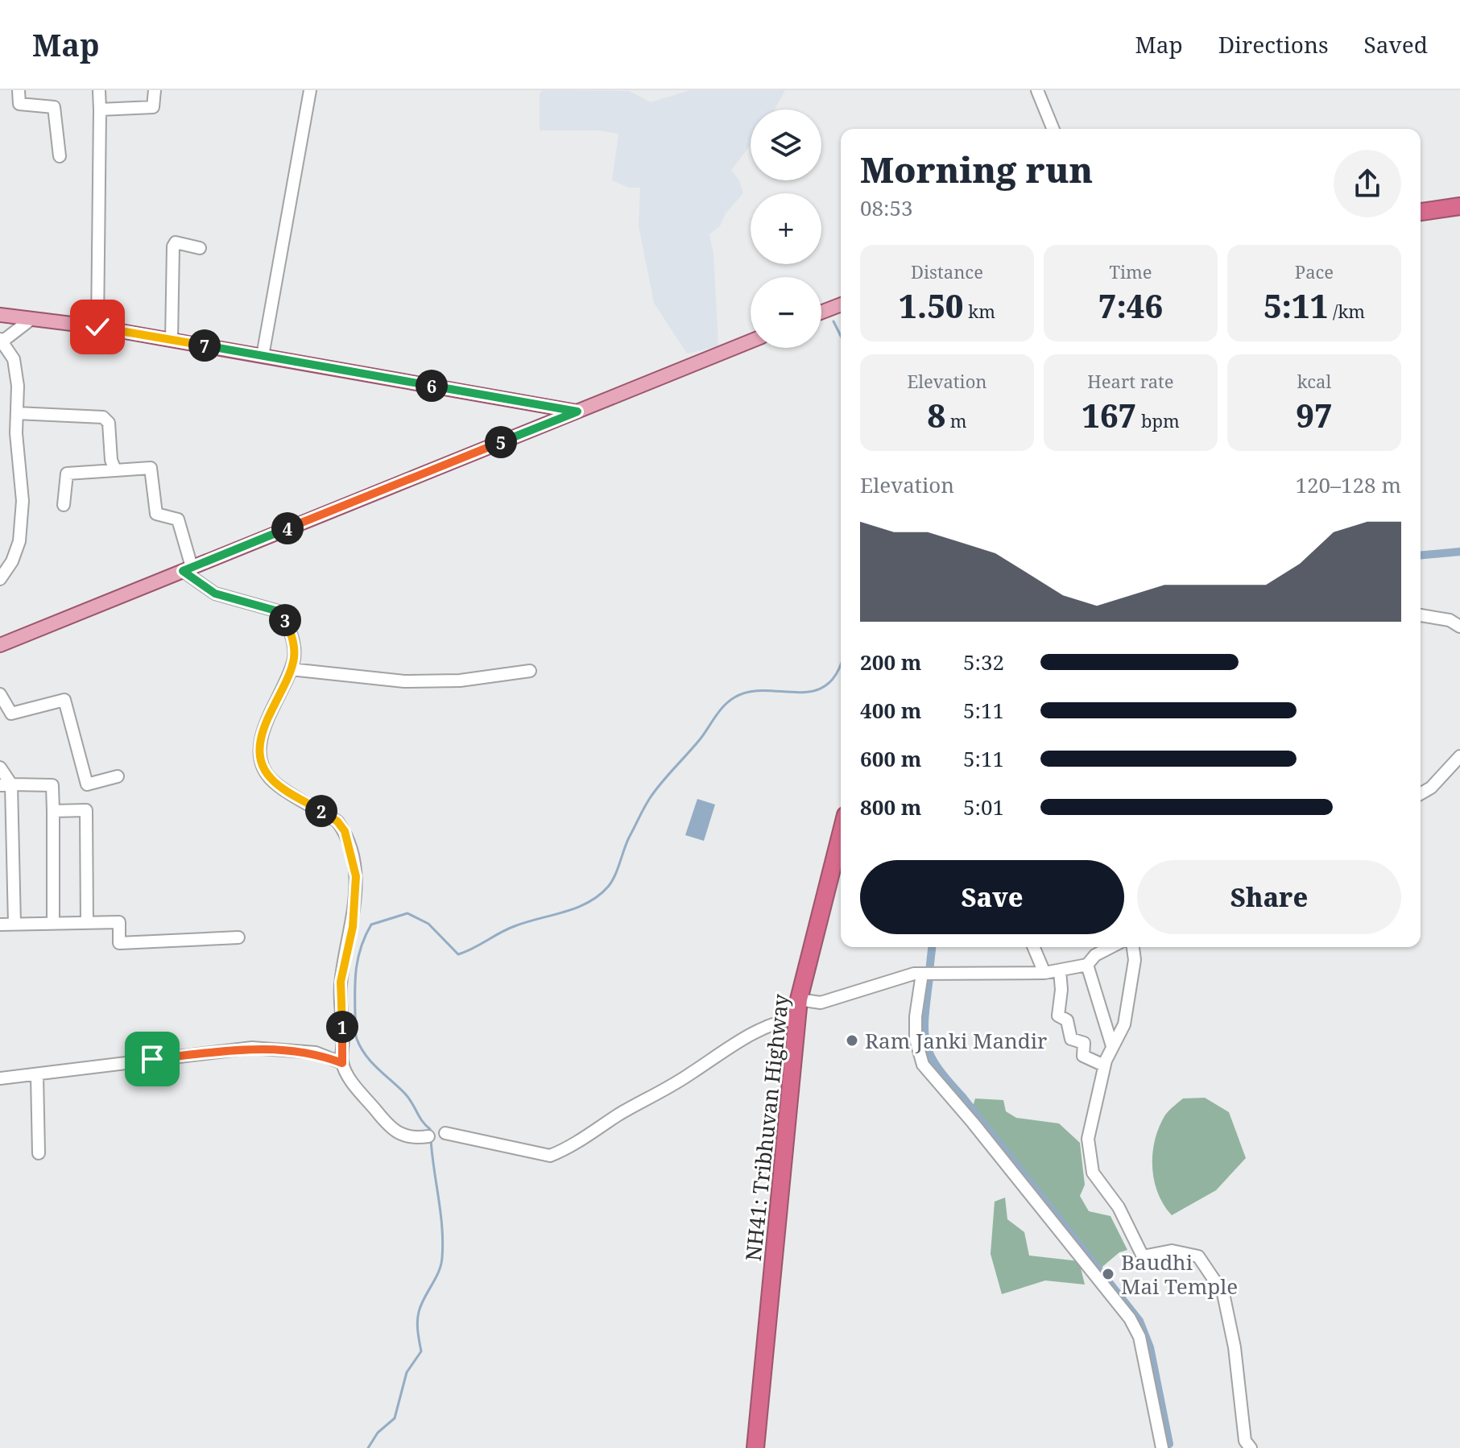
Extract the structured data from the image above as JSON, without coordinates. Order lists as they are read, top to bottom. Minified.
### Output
{"streets":{"highway":["NH41: Tribhuvan Highway"]},"places":["Ram Janki Mandir","Baudhi Mai Temple"],"page":{"header":"Map","nav":["Map","Directions","Saved"],"map_buttons":["+","−"],"heading":["Morning run","08:53"],"stats":[["Distance","1.50 km"],["Time","7:46"],["Pace","5:11 /km"],["Elevation","8 m"],["Heart rate","167 bpm"],["kcal","97"]],"pins":["7","6","5","4","3","2","1"],"chart":["Elevation","120–128 m"],"list":[{"name":"200 m","note":"5:32"},{"name":"400 m","note":"5:11"},{"name":"600 m","note":"5:11"},{"name":"800 m","note":"5:01"}],"buttons":["Save","Share"]}}
